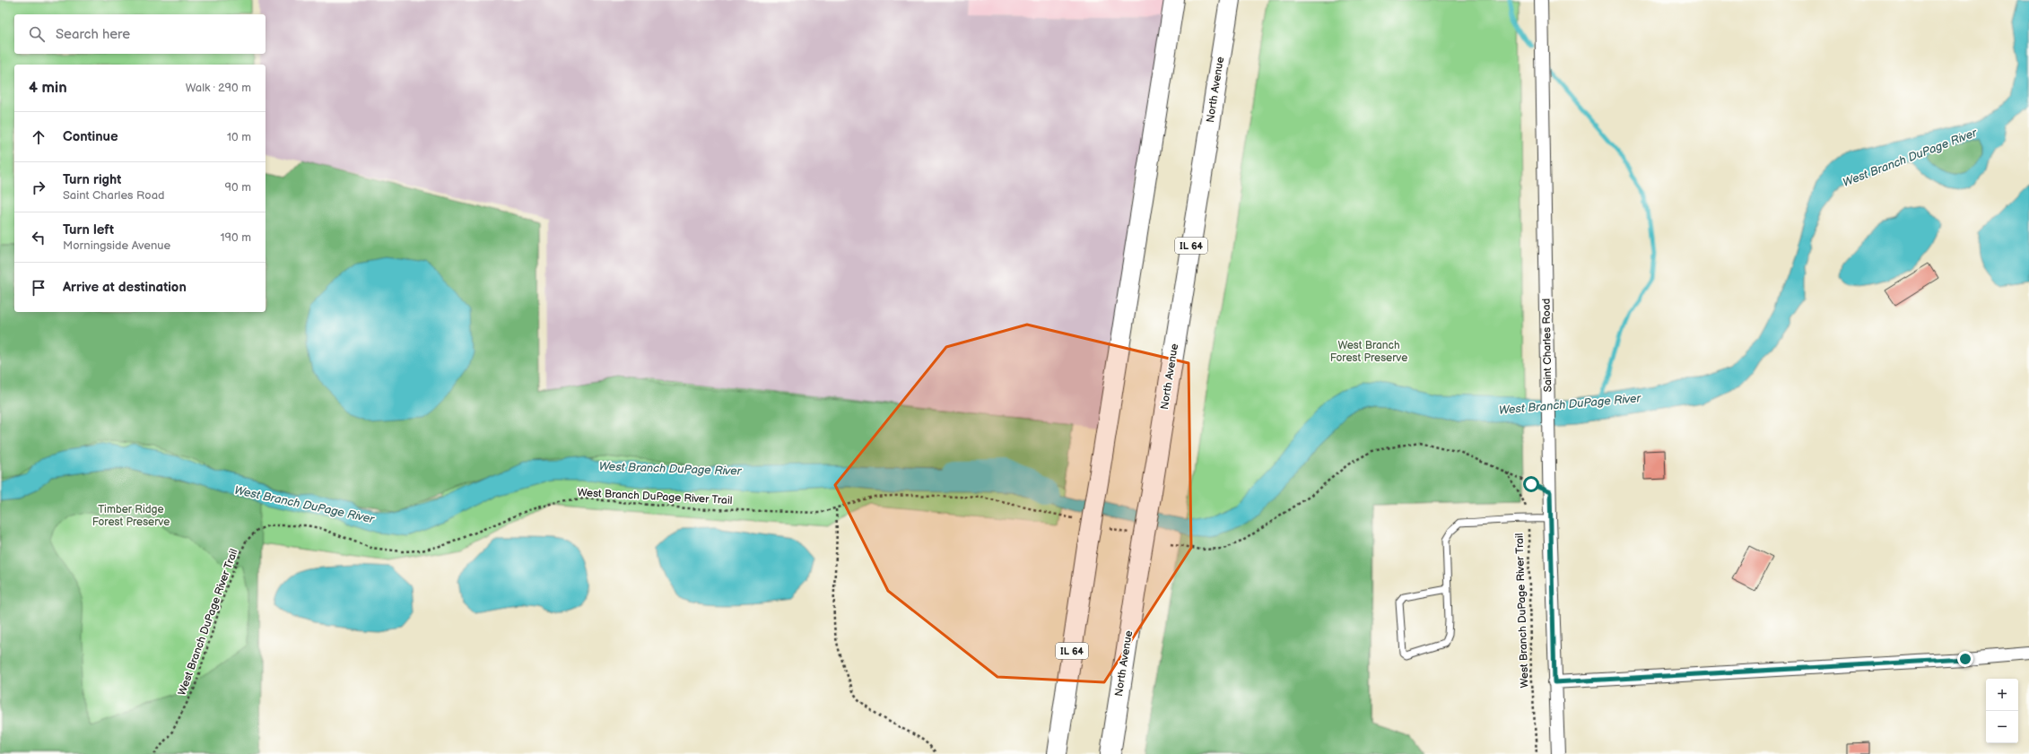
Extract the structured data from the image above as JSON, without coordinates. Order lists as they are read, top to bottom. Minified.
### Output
{"streets":{"main road":["North Avenue","IL 64"],"street":["Saint Charles Road"],"path":["West Branch DuPage River Trail"]},"water":["West Branch DuPage River"],"parks":["West Branch Forest Preserve","Timber Ridge Forest Preserve"],"page":{"search":"Search here","heading":["4 min","Walk · 290 m"],"list":[["Continue","10 m"],["Turn right","Saint Charles Road","90 m"],["Turn left","Morningside Avenue","190 m"],"Arrive at destination"],"map_buttons":["+","−"]}}
